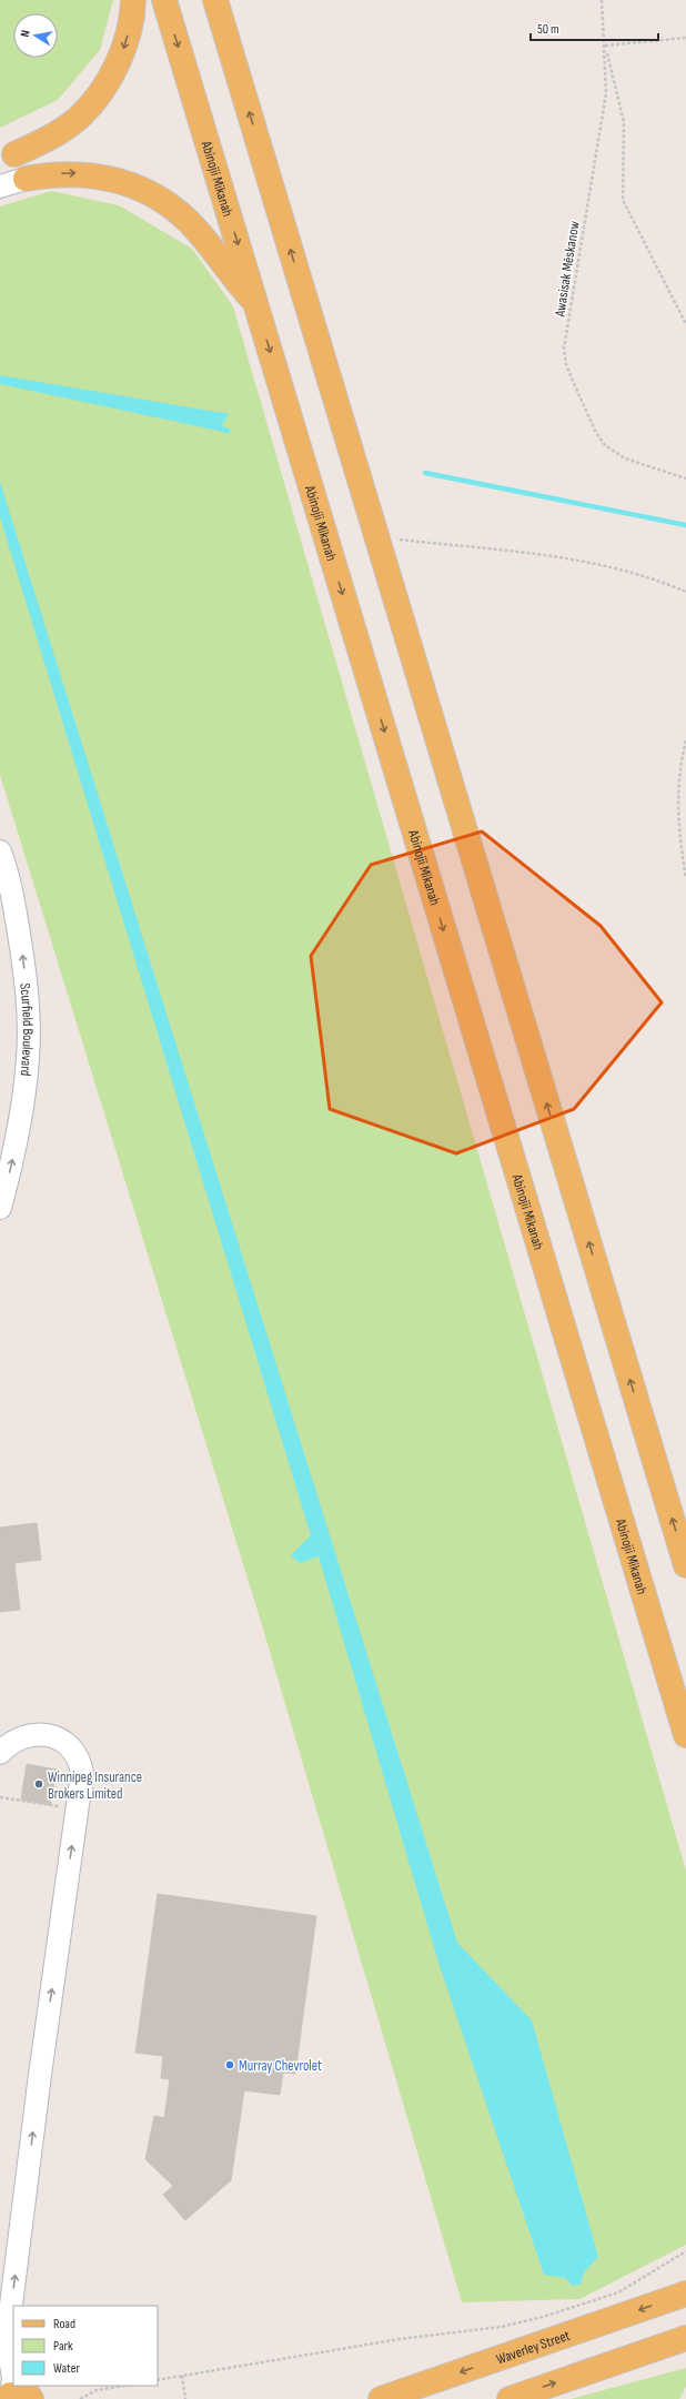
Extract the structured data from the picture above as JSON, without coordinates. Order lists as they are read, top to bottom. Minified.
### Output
{"streets":{"main road":["Abinojii Mikanah","Waverley Street"],"street":["Scurfield Boulevard"],"path":["Awasisak Mēskanow"]},"one_way":["Scurfield Boulevard"],"places":["Winnipeg Insurance Brokers Limited","Murray Chevrolet"],"legend":["Road","Park","Water"],"scale_bar":"50 m","north":"left"}
